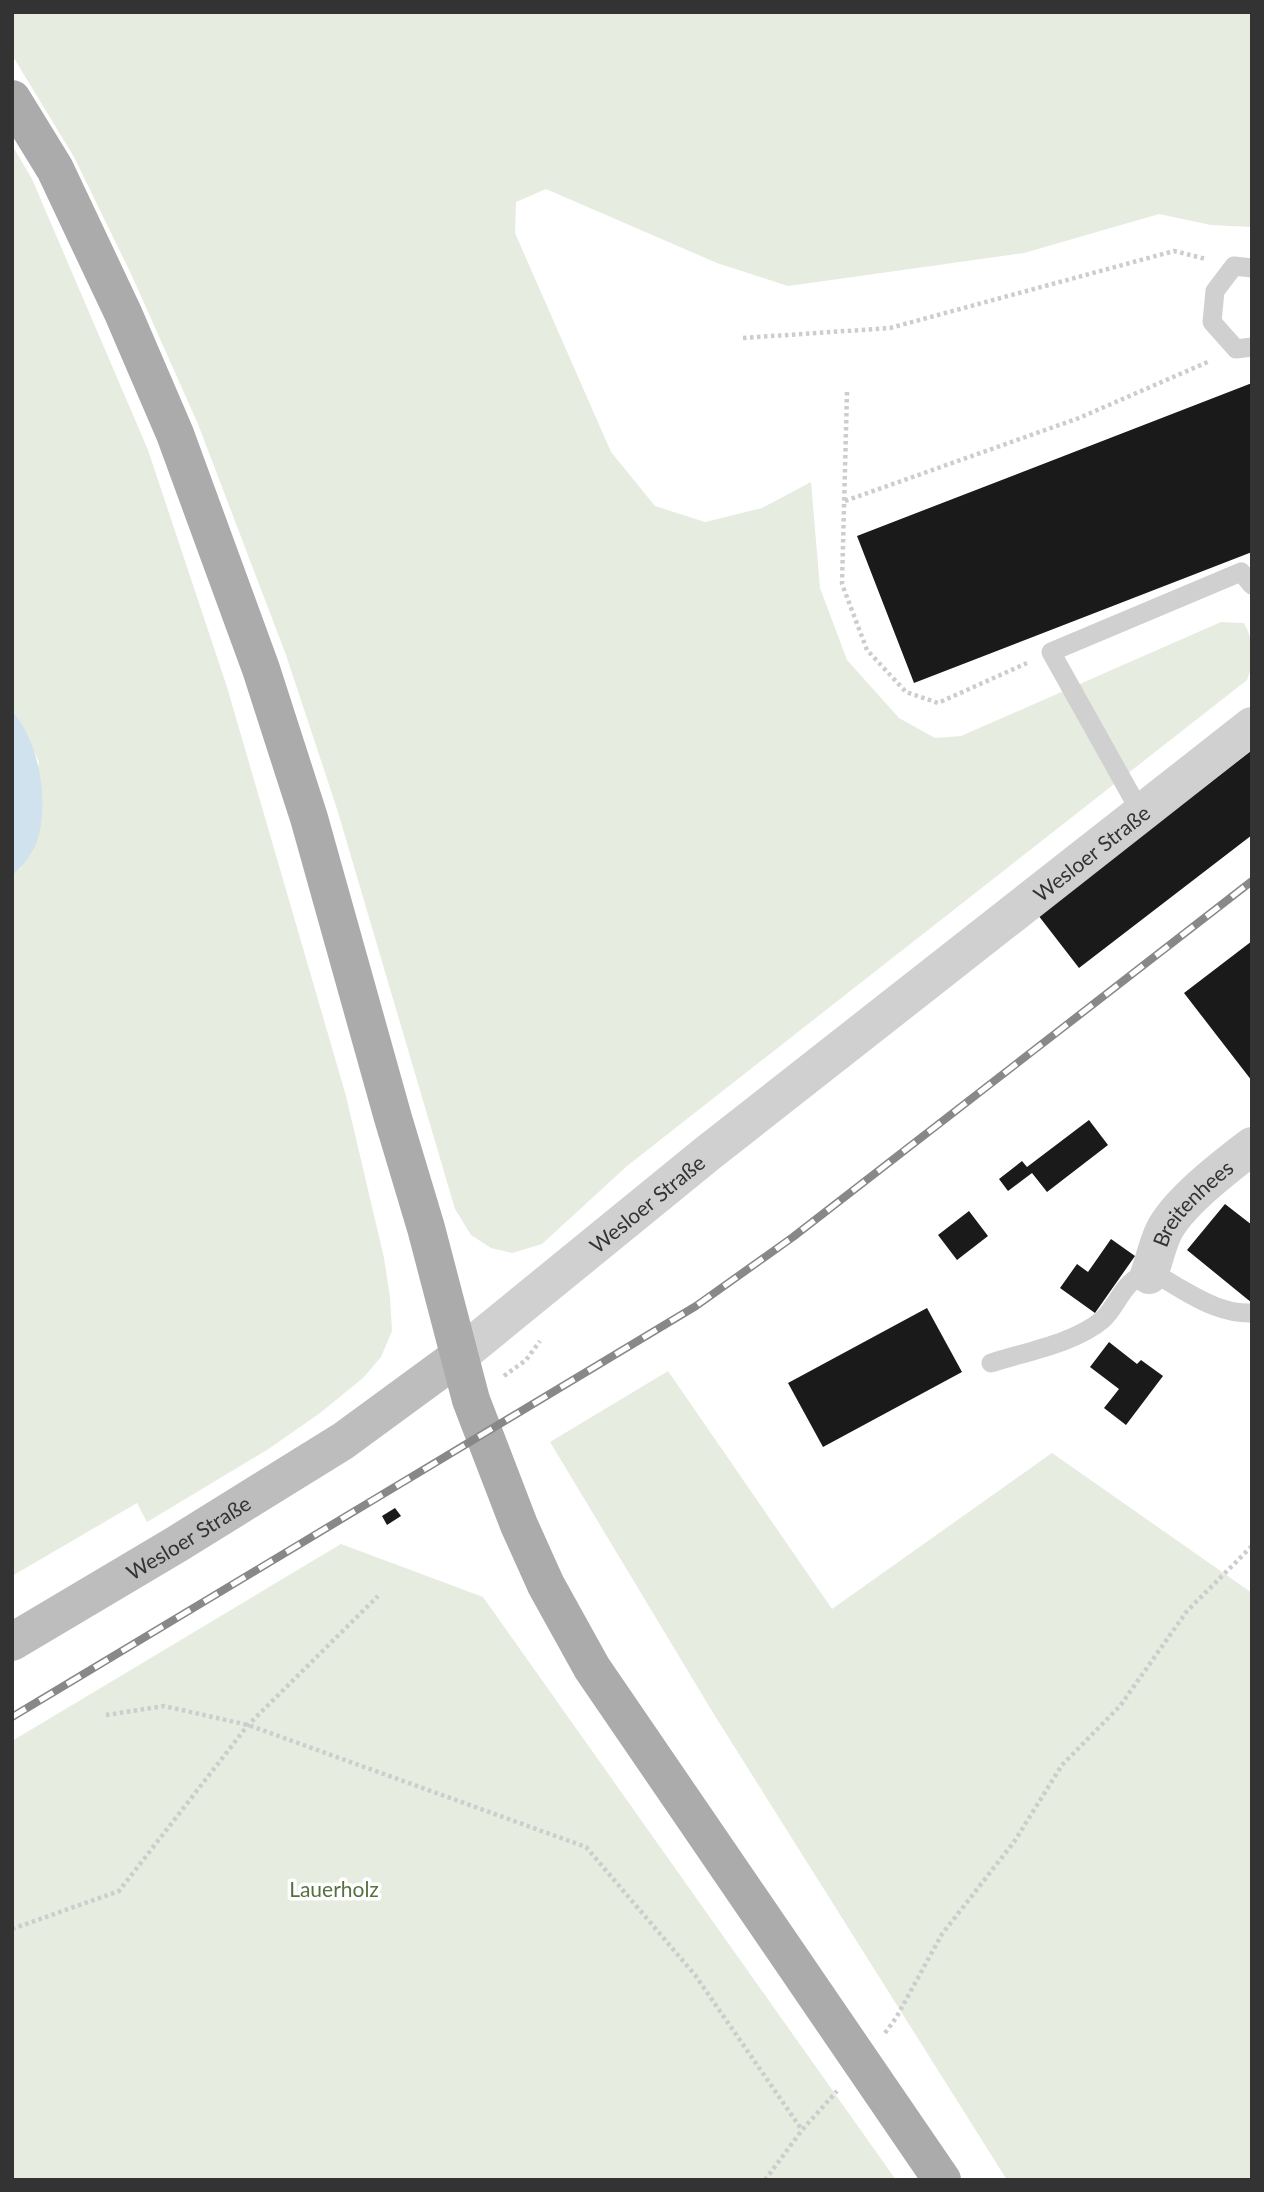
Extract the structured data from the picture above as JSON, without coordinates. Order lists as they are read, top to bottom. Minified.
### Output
{"streets":{"main road":["Wesloer Straße"],"street":["Breitenhees"]},"parks":["Lauerholz"]}
